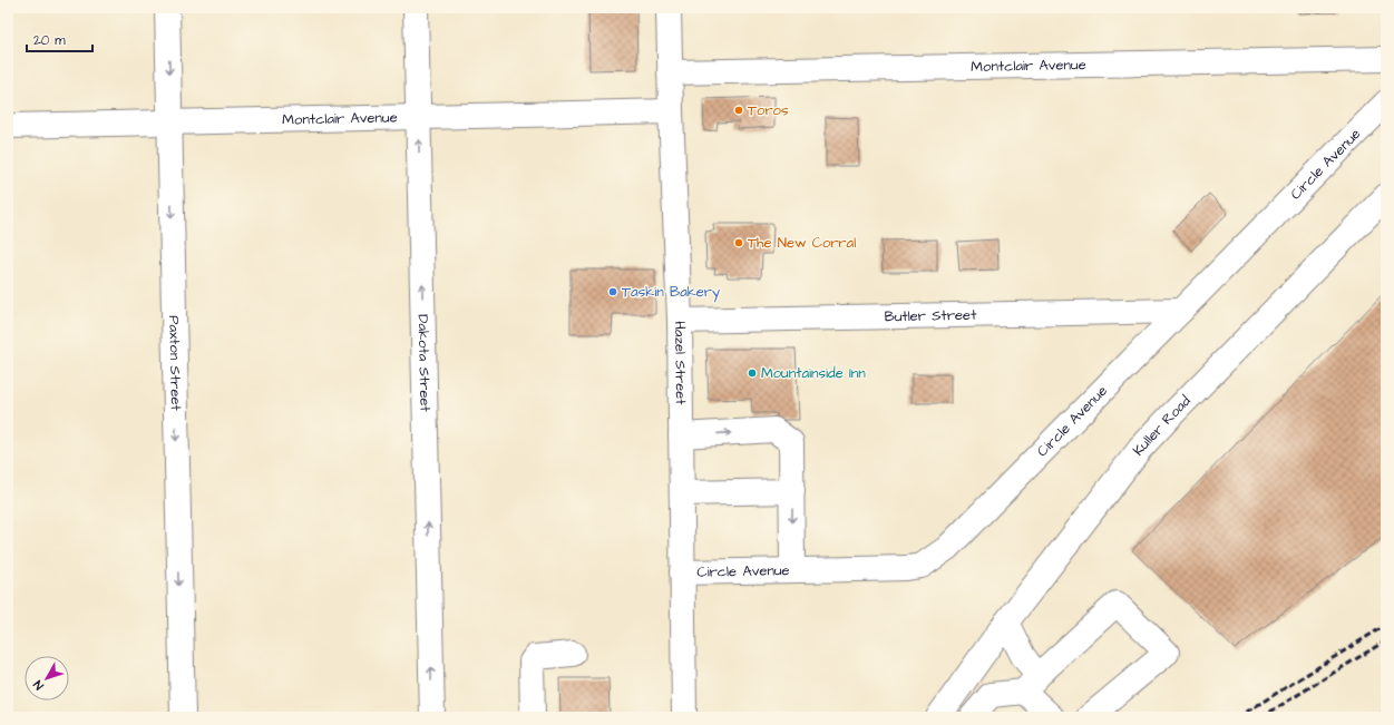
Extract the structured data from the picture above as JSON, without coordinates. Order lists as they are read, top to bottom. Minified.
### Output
{"streets":{"street":["Montclair Avenue","Circle Avenue","Butler Street","Hazel Street","Paxton Street","Dakota Street","Kuller Road"]},"crossings":[["Montclair Avenue","Hazel Street"],["Montclair Avenue","Paxton Street"],["Montclair Avenue","Dakota Street"],["Circle Avenue","Butler Street"],["Circle Avenue","Hazel Street"],["Butler Street","Hazel Street"]],"one_way":["Paxton Street","Dakota Street"],"places":["Toros","The New Corral","Taskin Bakery","Mountainside Inn"],"scale_bar":"20 m","north":"bottom left"}
